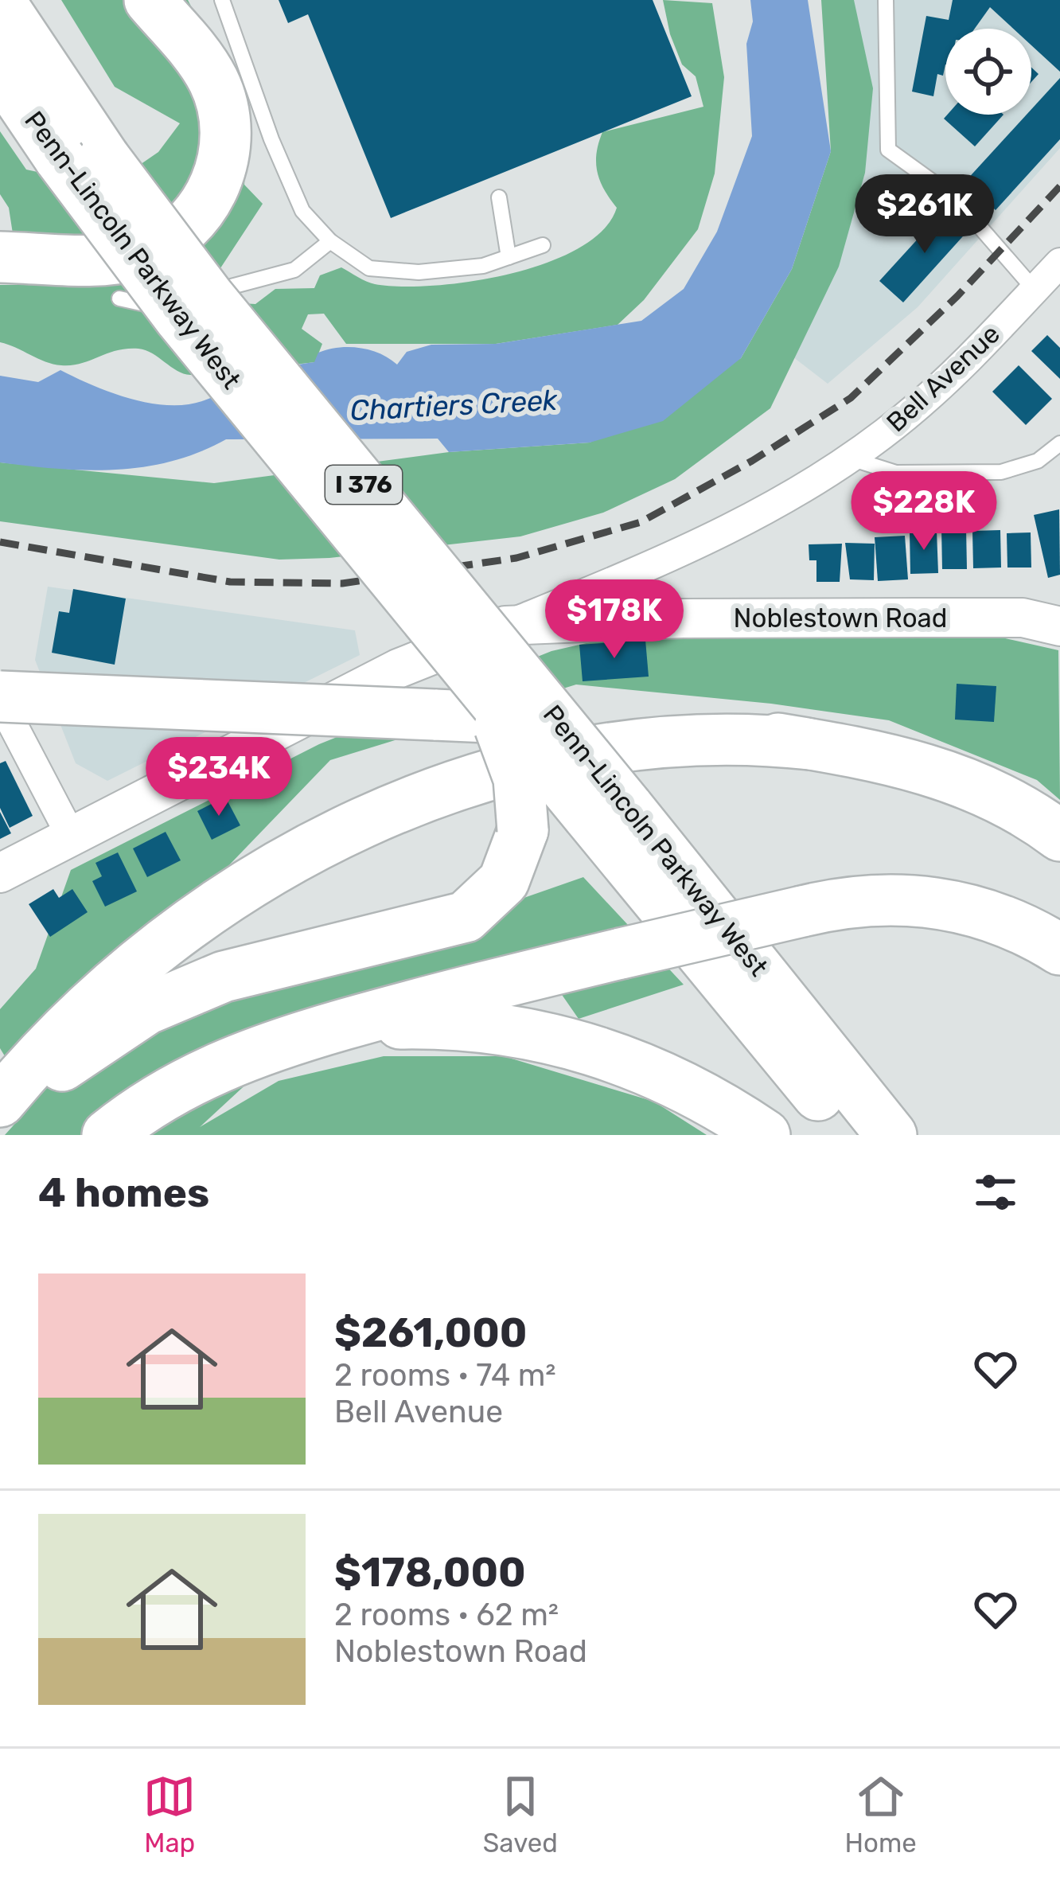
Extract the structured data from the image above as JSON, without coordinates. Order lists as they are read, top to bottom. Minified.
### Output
{"streets":{"highway":["Penn-Lincoln Parkway West","I 376"],"main road":["Noblestown Road"],"street":["Bell Avenue"]},"crossings":[["Bell Avenue","Noblestown Road"]],"water":["Chartiers Creek"],"page":{"price":["$261K","$228K","$178K","$234K"],"heading":"4 homes","list":[{"name":"$261,000","note":"2 rooms · 74 m² · Bell Avenue"},{"name":"$178,000","note":"2 rooms · 62 m² · Noblestown Road"}],"tabs":["Map","Saved","Home"]}}
